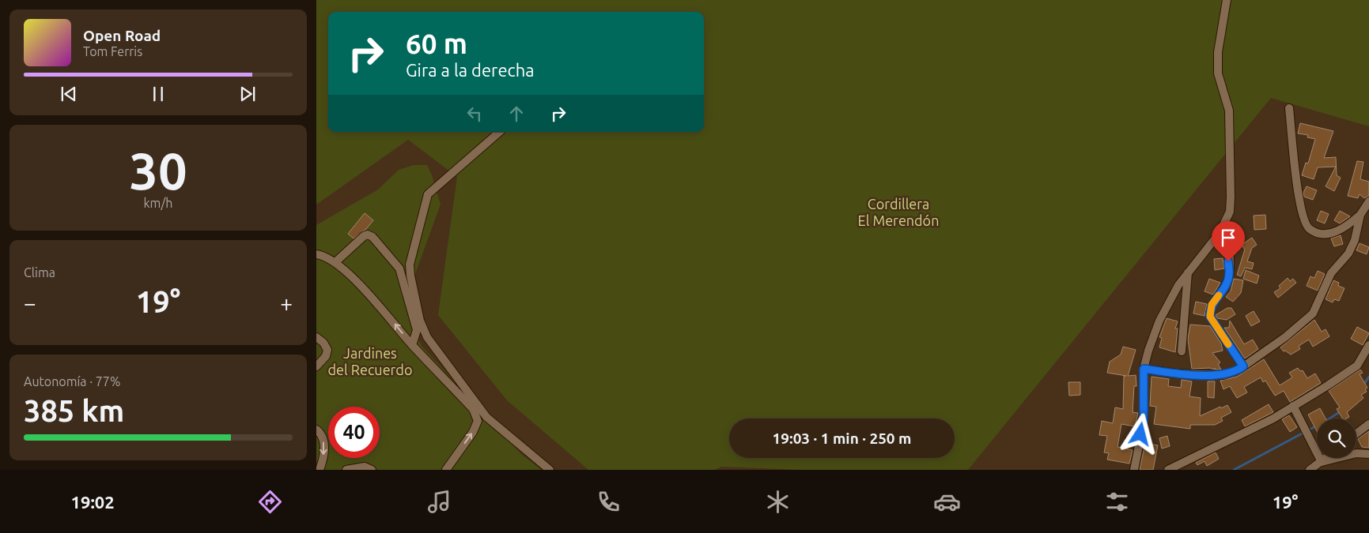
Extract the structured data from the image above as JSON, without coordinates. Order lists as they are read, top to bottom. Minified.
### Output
{"parks":["Cordillera El Merendón","Jardines del Recuerdo"],"page":{"turn":["60 m","Gira a la derecha"],"song":["Open Road","Tom Ferris"],"tile":[["30","km/h"],"Clima",["Autonomía · 77%","385 km"]],"heat":["−","19°","+"],"limit":"40","trip":"19:03 · 1 min · 250 m","tabs":["19:02","19°"]}}
